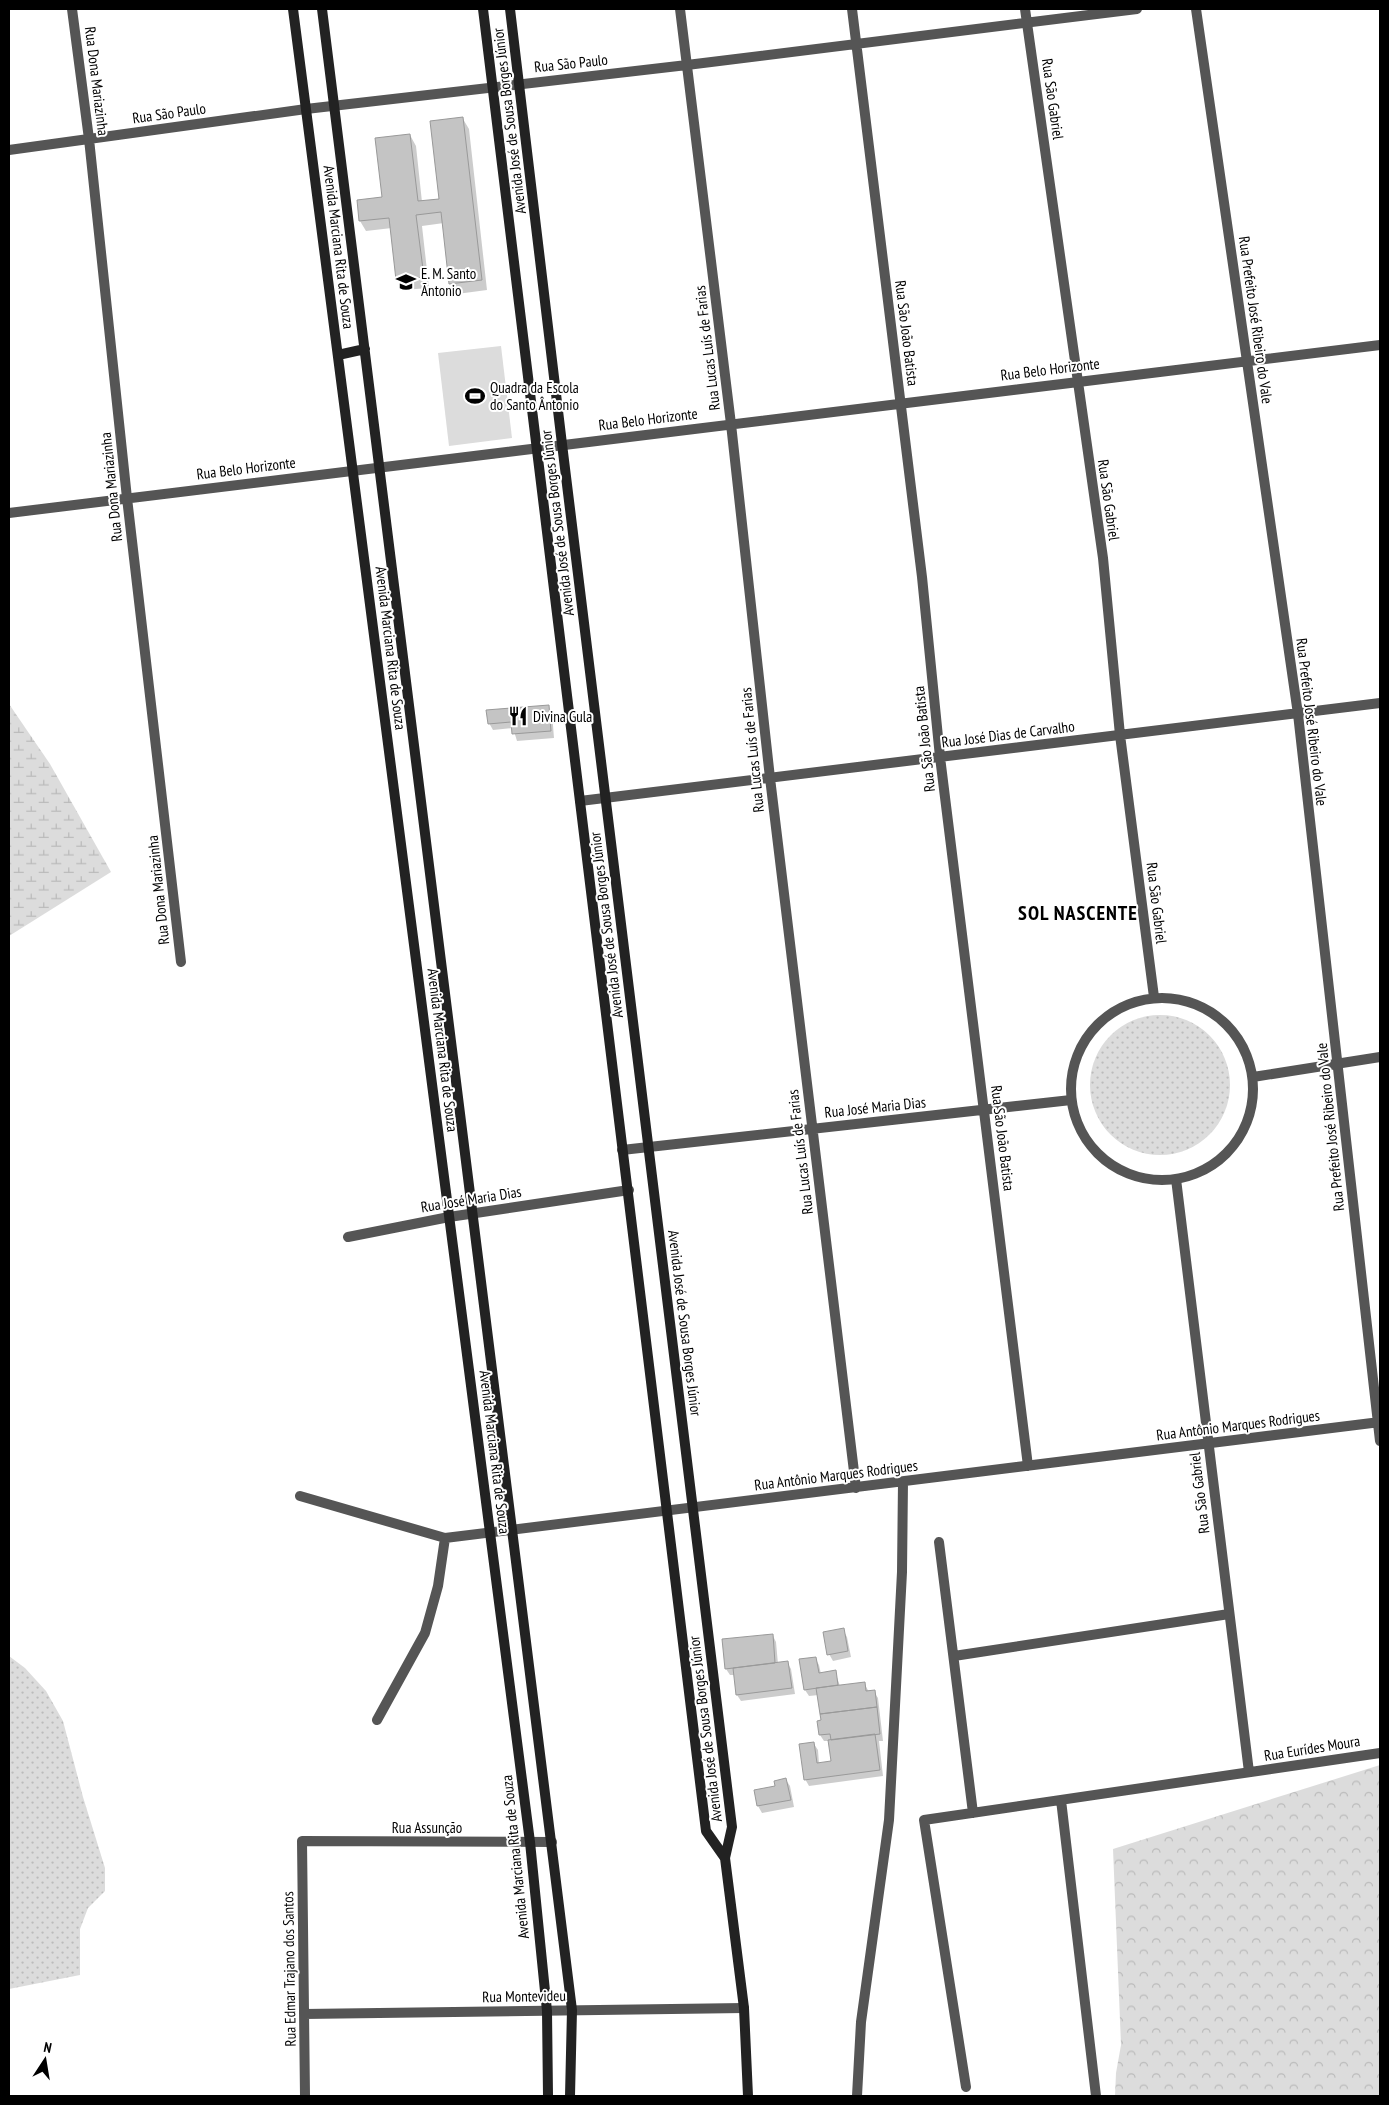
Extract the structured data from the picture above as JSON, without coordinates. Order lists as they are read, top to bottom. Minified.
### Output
{"streets":{"street":["Rua São Paulo","Rua Dona Mariazinha","Rua São Gabriel","Avenida José de Sousa Borges Júnior","Avenida Marciana Rita de Souza","Rua Prefeito José Ribeiro do Vale","Rua São João Batista","Rua Lucas Luís de Farias","Rua Belo Horizonte","Rua José Dias de Carvalho","Rua José Maria Dias","Rua Antônio Marques Rodrigues","Rua Eurídes Moura","Rua Assunção","Rua Edmar Trajano dos Santos","Rua Montevideu"]},"crossings":[["Rua São Paulo","Rua Dona Mariazinha"],["Rua São Paulo","Rua São Gabriel"],["Rua São Paulo","Avenida José de Sousa Borges Júnior"],["Rua São Paulo","Avenida Marciana Rita de Souza"],["Rua São Paulo","Rua São João Batista"],["Rua São Paulo","Rua Lucas Luís de Farias"],["Rua Dona Mariazinha","Rua Belo Horizonte"],["Rua São Gabriel","Rua Belo Horizonte"],["Rua São Gabriel","Rua José Dias de Carvalho"],["Rua São Gabriel","Rua Antônio Marques Rodrigues"],["Rua São Gabriel","Rua Eurídes Moura"],["Avenida José de Sousa Borges Júnior","Rua Belo Horizonte"],["Avenida José de Sousa Borges Júnior","Rua José Dias de Carvalho"],["Avenida José de Sousa Borges Júnior","Rua José Maria Dias"],["Avenida José de Sousa Borges Júnior","Rua Antônio Marques Rodrigues"],["Avenida Marciana Rita de Souza","Rua Belo Horizonte"],["Avenida Marciana Rita de Souza","Rua José Maria Dias"],["Avenida Marciana Rita de Souza","Rua Antônio Marques Rodrigues"],["Avenida Marciana Rita de Souza","Rua Assunção"],["Avenida Marciana Rita de Souza","Rua Montevideu"],["Rua Prefeito José Ribeiro do Vale","Rua Belo Horizonte"],["Rua Prefeito José Ribeiro do Vale","Rua José Dias de Carvalho"],["Rua Prefeito José Ribeiro do Vale","Rua Antônio Marques Rodrigues"],["Rua São João Batista","Rua Belo Horizonte"],["Rua São João Batista","Rua José Dias de Carvalho"],["Rua São João Batista","Rua José Maria Dias"],["Rua São João Batista","Rua Antônio Marques Rodrigues"],["Rua Lucas Luís de Farias","Rua Belo Horizonte"],["Rua Lucas Luís de Farias","Rua José Dias de Carvalho"],["Rua Lucas Luís de Farias","Rua José Maria Dias"],["Rua Lucas Luís de Farias","Rua Antônio Marques Rodrigues"],["Rua Assunção","Rua Edmar Trajano dos Santos"],["Rua Edmar Trajano dos Santos","Rua Montevideu"]],"districts":["SOL NASCENTE"],"places":{"school or university":["E. M. Santo Ãntonio"],"sports":["Quadra da Escola do Santo Ântonio"],"restaurant":["Divina Gula"]},"north":"top"}
